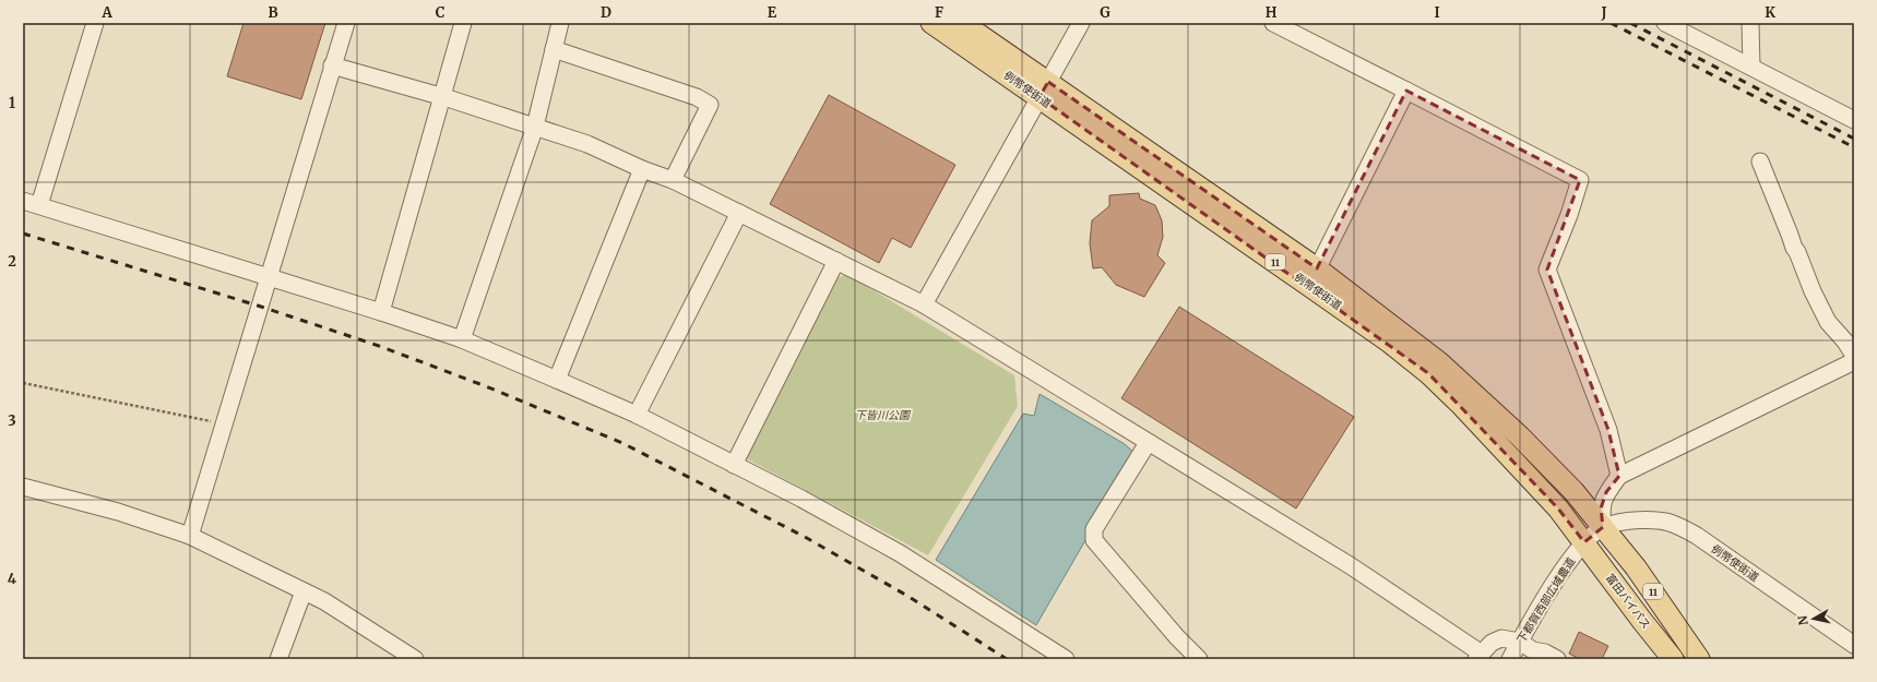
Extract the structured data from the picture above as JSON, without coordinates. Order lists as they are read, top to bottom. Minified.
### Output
{"streets":{"main road":["例幣使街道","11","富田バイパス"],"street":["下都賀西部広域農道"]},"crossings":[["例幣使街道","11"],["例幣使街道","下都賀西部広域農道"],["例幣使街道","富田バイパス"],["下都賀西部広域農道","富田バイパス"]],"parks":["下皆川公園"],"north":"left","grid":{"columns":["A","B","C","D","E","F","G","H","I","J","K"],"rows":["1","2","3","4"]}}
